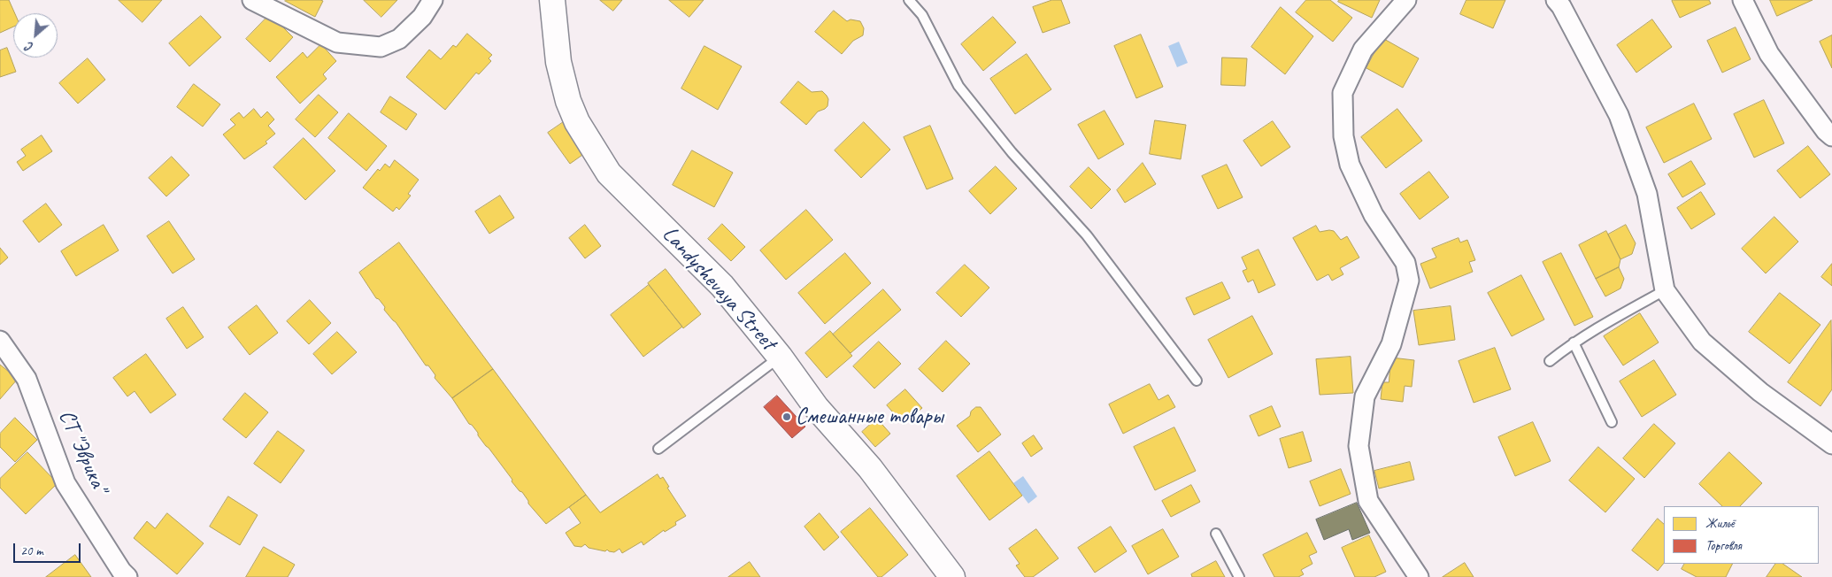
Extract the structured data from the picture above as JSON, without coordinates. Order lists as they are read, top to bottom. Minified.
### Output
{"streets":{"street":["Landyshevaya Street","СТ \"Эврика\""]},"places":["Смешанные товары"],"legend":["Жильё","Торговля"],"scale_bar":"20 m","north":"bottom left"}
